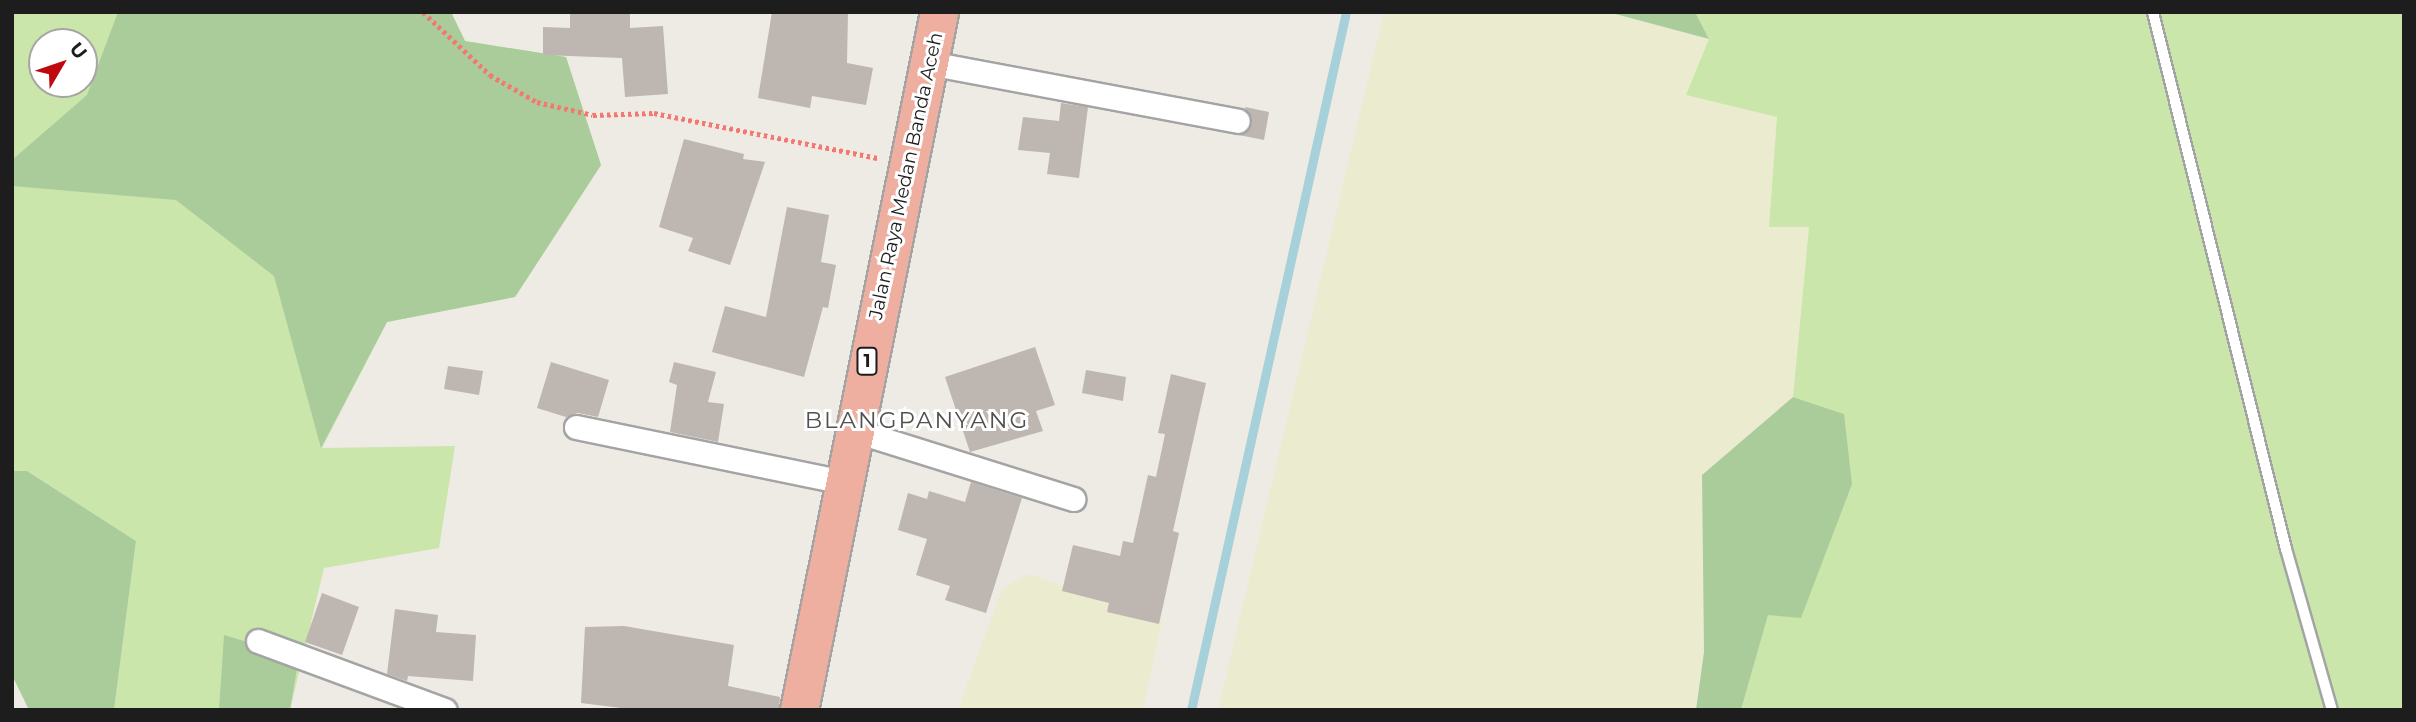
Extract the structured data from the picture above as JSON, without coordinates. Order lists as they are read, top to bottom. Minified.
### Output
{"streets":{"highway":["Jalan Raya Medan Banda Aceh","1"]},"districts":["BLANGPANYANG"],"north":"top right"}
